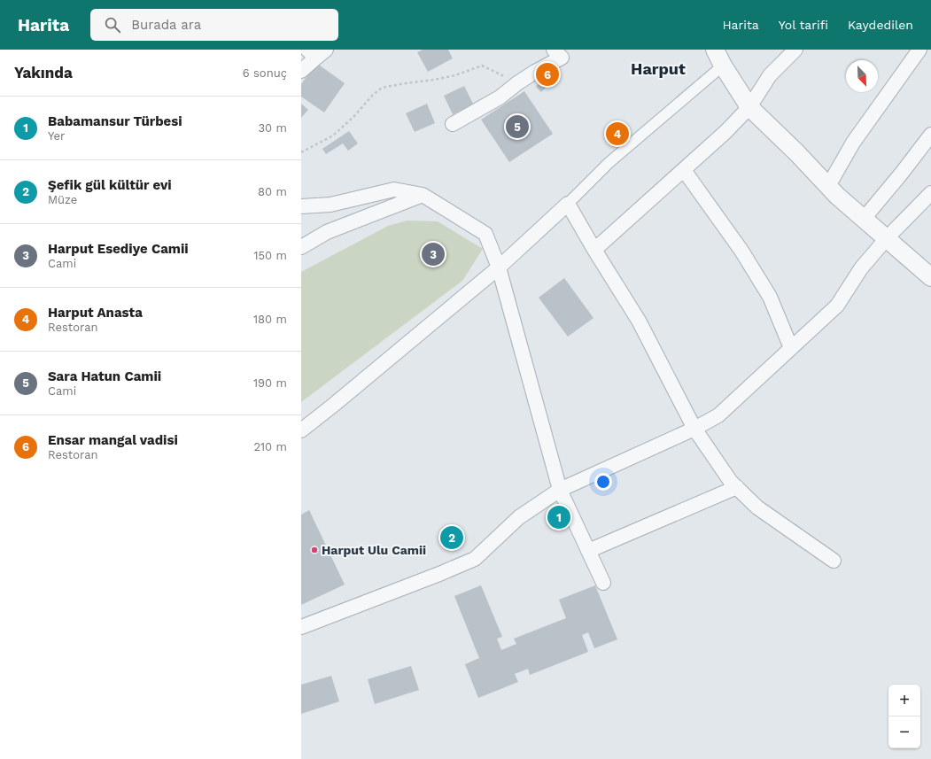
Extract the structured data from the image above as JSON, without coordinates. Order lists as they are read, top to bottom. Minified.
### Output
{"districts":["Harput"],"places":["Harput Ulu Camii"],"north":"bottom right","page":{"header":"Harita","search":"Burada ara","nav":["Harita","Yol tarifi","Kaydedilen"],"heading":["Yakında","6 sonuç"],"pins":["6","5","4","3","1","2"],"list":[{"mark":"1","name":"Babamansur Türbesi","note":"Yer","value":"30 m"},{"mark":"2","name":"Şefik gül kültür evi","note":"Müze","value":"80 m"},{"mark":"3","name":"Harput Esediye Camii","note":"Cami","value":"150 m"},{"mark":"4","name":"Harput Anasta","note":"Restoran","value":"180 m"},{"mark":"5","name":"Sara Hatun Camii","note":"Cami","value":"190 m"},{"mark":"6","name":"Ensar mangal vadisi","note":"Restoran","value":"210 m"}],"map_buttons":["+","−"]}}
